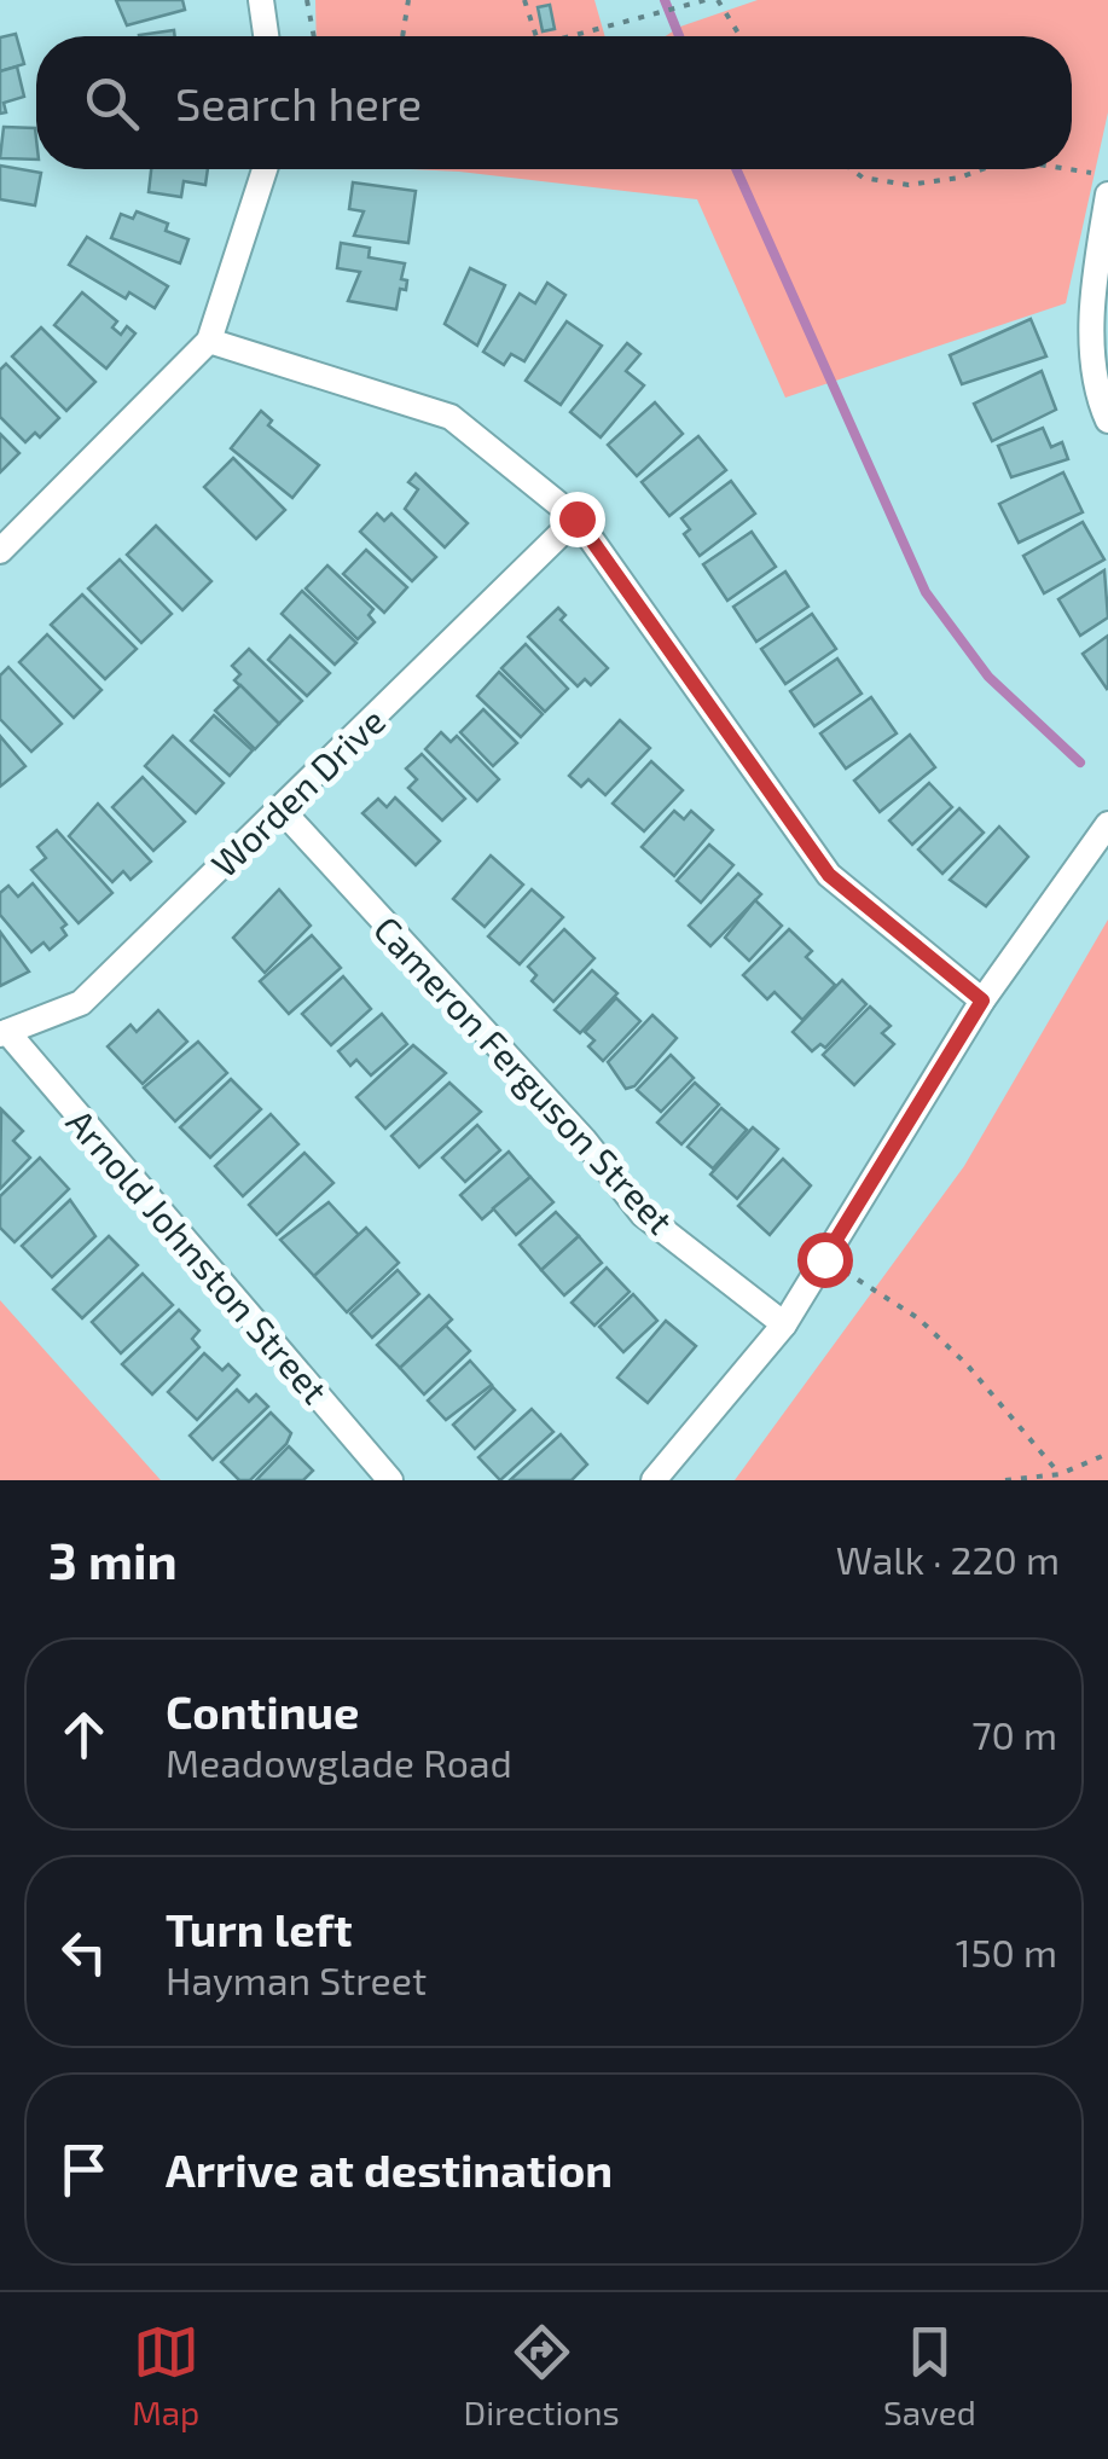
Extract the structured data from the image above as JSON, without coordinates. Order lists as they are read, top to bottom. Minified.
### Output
{"streets":{"street":["Worden Drive","Cameron Ferguson Street","Arnold Johnston Street"]},"crossings":[["Worden Drive","Cameron Ferguson Street"],["Worden Drive","Arnold Johnston Street"]],"page":{"search":"Search here","heading":["3 min","Walk · 220 m"],"list":[["Continue","Meadowglade Road","70 m"],["Turn left","Hayman Street","150 m"],"Arrive at destination"],"nav":["Map","Directions","Saved"]}}
